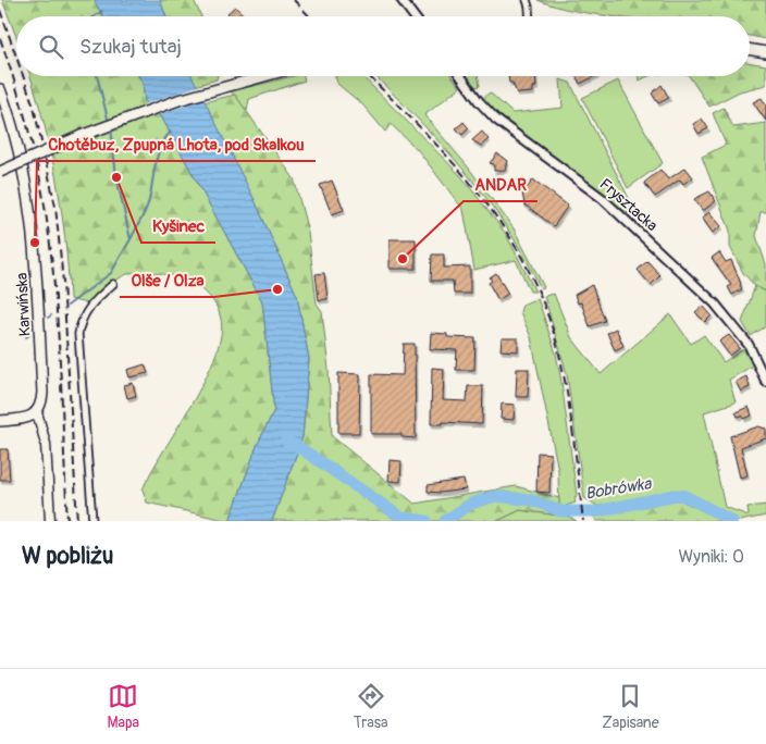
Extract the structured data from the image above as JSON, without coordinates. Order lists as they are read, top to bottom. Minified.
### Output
{"streets":{"main road":["Karwińska"],"street":["Frysztacka"]},"water":["Bobrówka"],"places":["Kyšinec","Chotěbuz, Zpupná Lhota, pod Skalkou","ANDAR","Olše / Olza"],"page":{"search":"Szukaj tutaj","heading":["W pobliżu","Wyniki: 0"],"nav":["Mapa","Trasa","Zapisane"]}}
